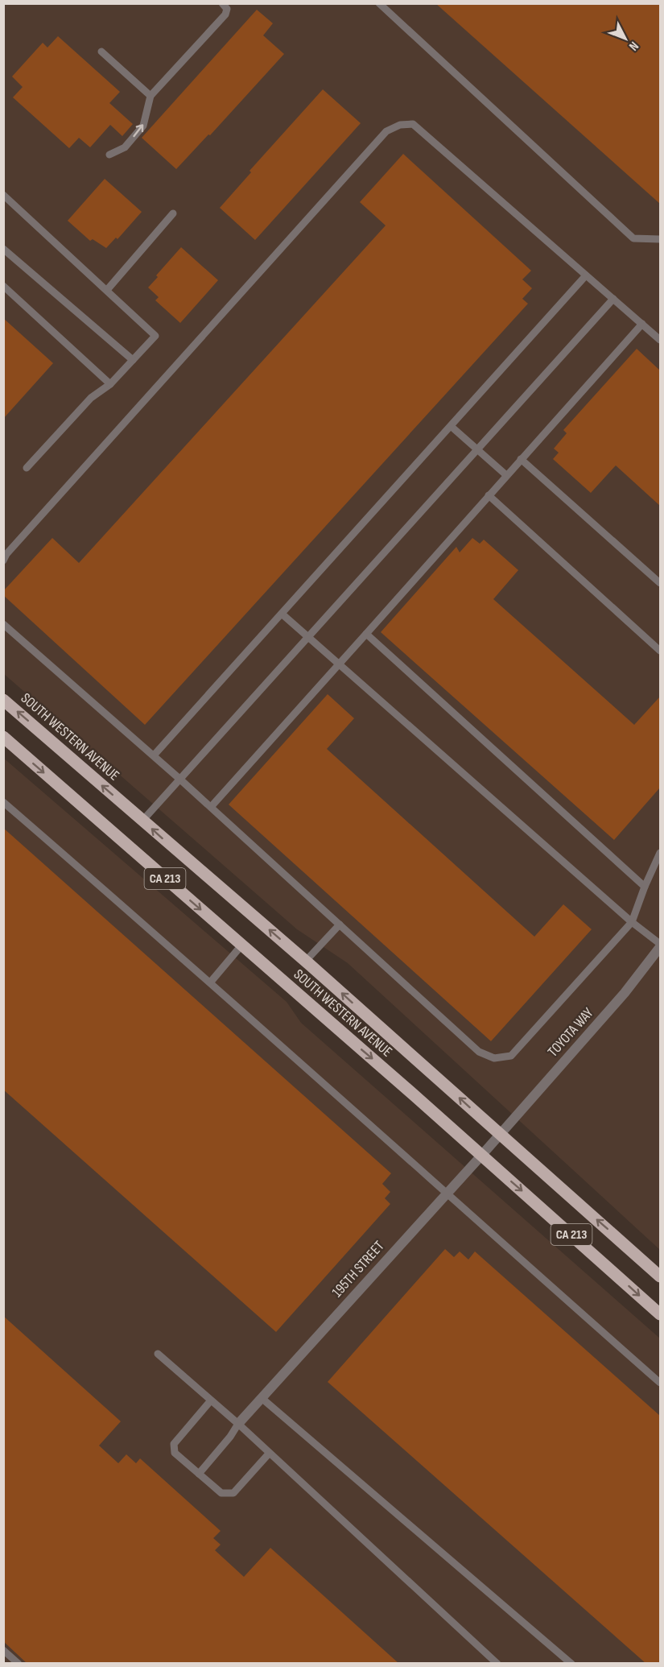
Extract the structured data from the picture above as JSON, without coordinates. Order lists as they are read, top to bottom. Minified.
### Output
{"streets":{"main road":["SOUTH WESTERN AVENUE","CA 213"],"street":["TOYOTA WAY","195TH STREET"]},"crossings":[["SOUTH WESTERN AVENUE","TOYOTA WAY"],["SOUTH WESTERN AVENUE","195TH STREET"],["TOYOTA WAY","195TH STREET"]],"north":"bottom right"}
